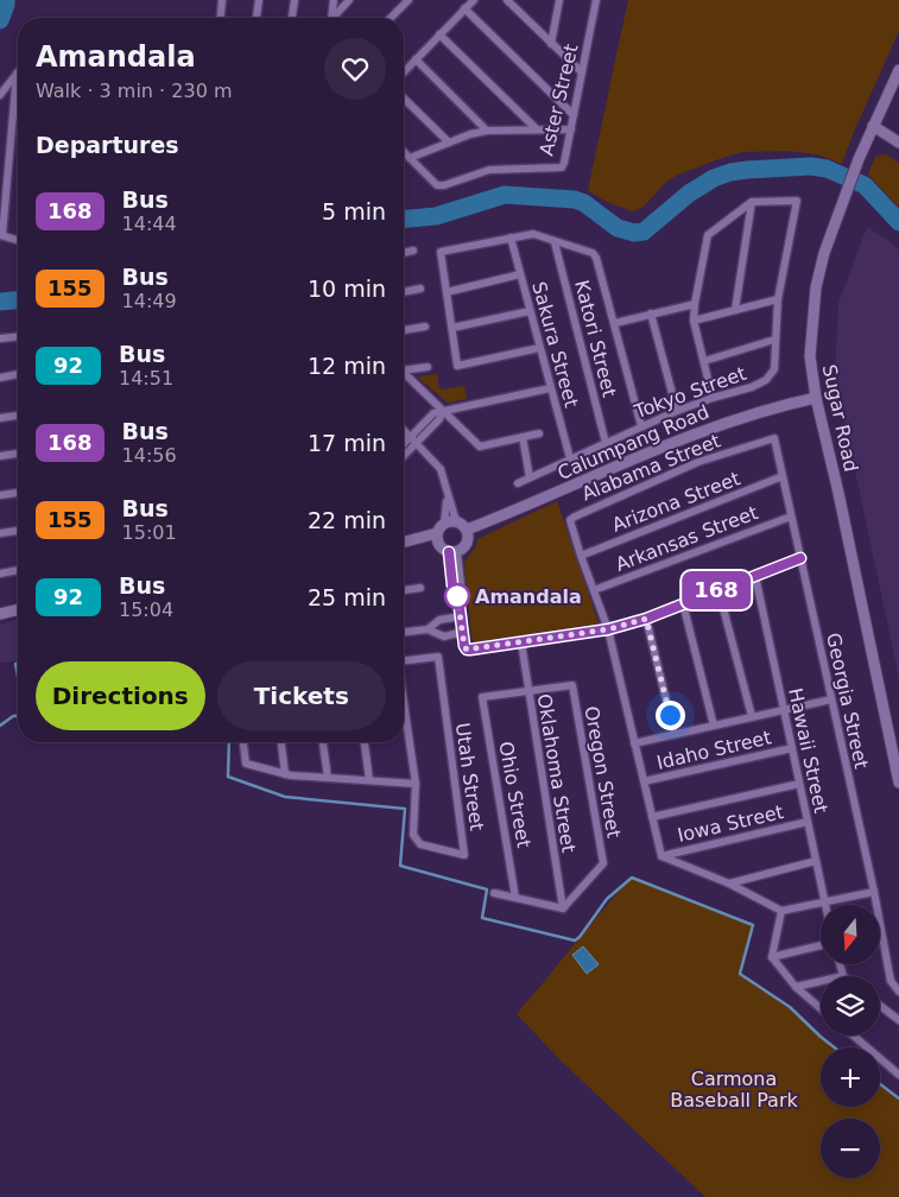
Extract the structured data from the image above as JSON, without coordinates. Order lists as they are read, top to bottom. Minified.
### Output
{"streets":{"main road":["Sugar Road","Calumpang Road"],"street":["Aster Street","Katori Street","Sakura Street","Tokyo Street","Alabama Street","Arizona Street","Arkansas Street","Georgia Street","Idaho Street","Hawaii Street","Oregon Street","Oklahoma Street","Utah Street","Ohio Street","Iowa Street"]},"crossings":[["Katori Street","Tokyo Street"],["Sakura Street","Tokyo Street"],["Sugar Road","Calumpang Road"],["Alabama Street","Arizona Street"],["Alabama Street","Arkansas Street"],["Alabama Street","Georgia Street"],["Alabama Street","Idaho Street"],["Alabama Street","Iowa Street"],["Arizona Street","Georgia Street"],["Arkansas Street","Georgia Street"],["Idaho Street","Hawaii Street"],["Hawaii Street","Iowa Street"],["Oregon Street","Oklahoma Street"],["Oregon Street","Ohio Street"],["Oklahoma Street","Ohio Street"]],"parks":["Carmona Baseball Park"],"places":["Amandala"],"lines":["bus line 168"],"north":"bottom","page":{"on_map":"168","heading":[["Amandala","Walk · 3 min · 230 m"],"Departures"],"list":[{"mark":"168","name":"Bus","note":"14:44","value":"5 min"},{"mark":"155","name":"Bus","note":"14:49","value":"10 min"},{"mark":"92","name":"Bus","note":"14:51","value":"12 min"},{"mark":"168","name":"Bus","note":"14:56","value":"17 min"},{"mark":"155","name":"Bus","note":"15:01","value":"22 min"},{"mark":"92","name":"Bus","note":"15:04","value":"25 min"}],"buttons":["Directions","Tickets"],"map_buttons":["+","−"]}}
